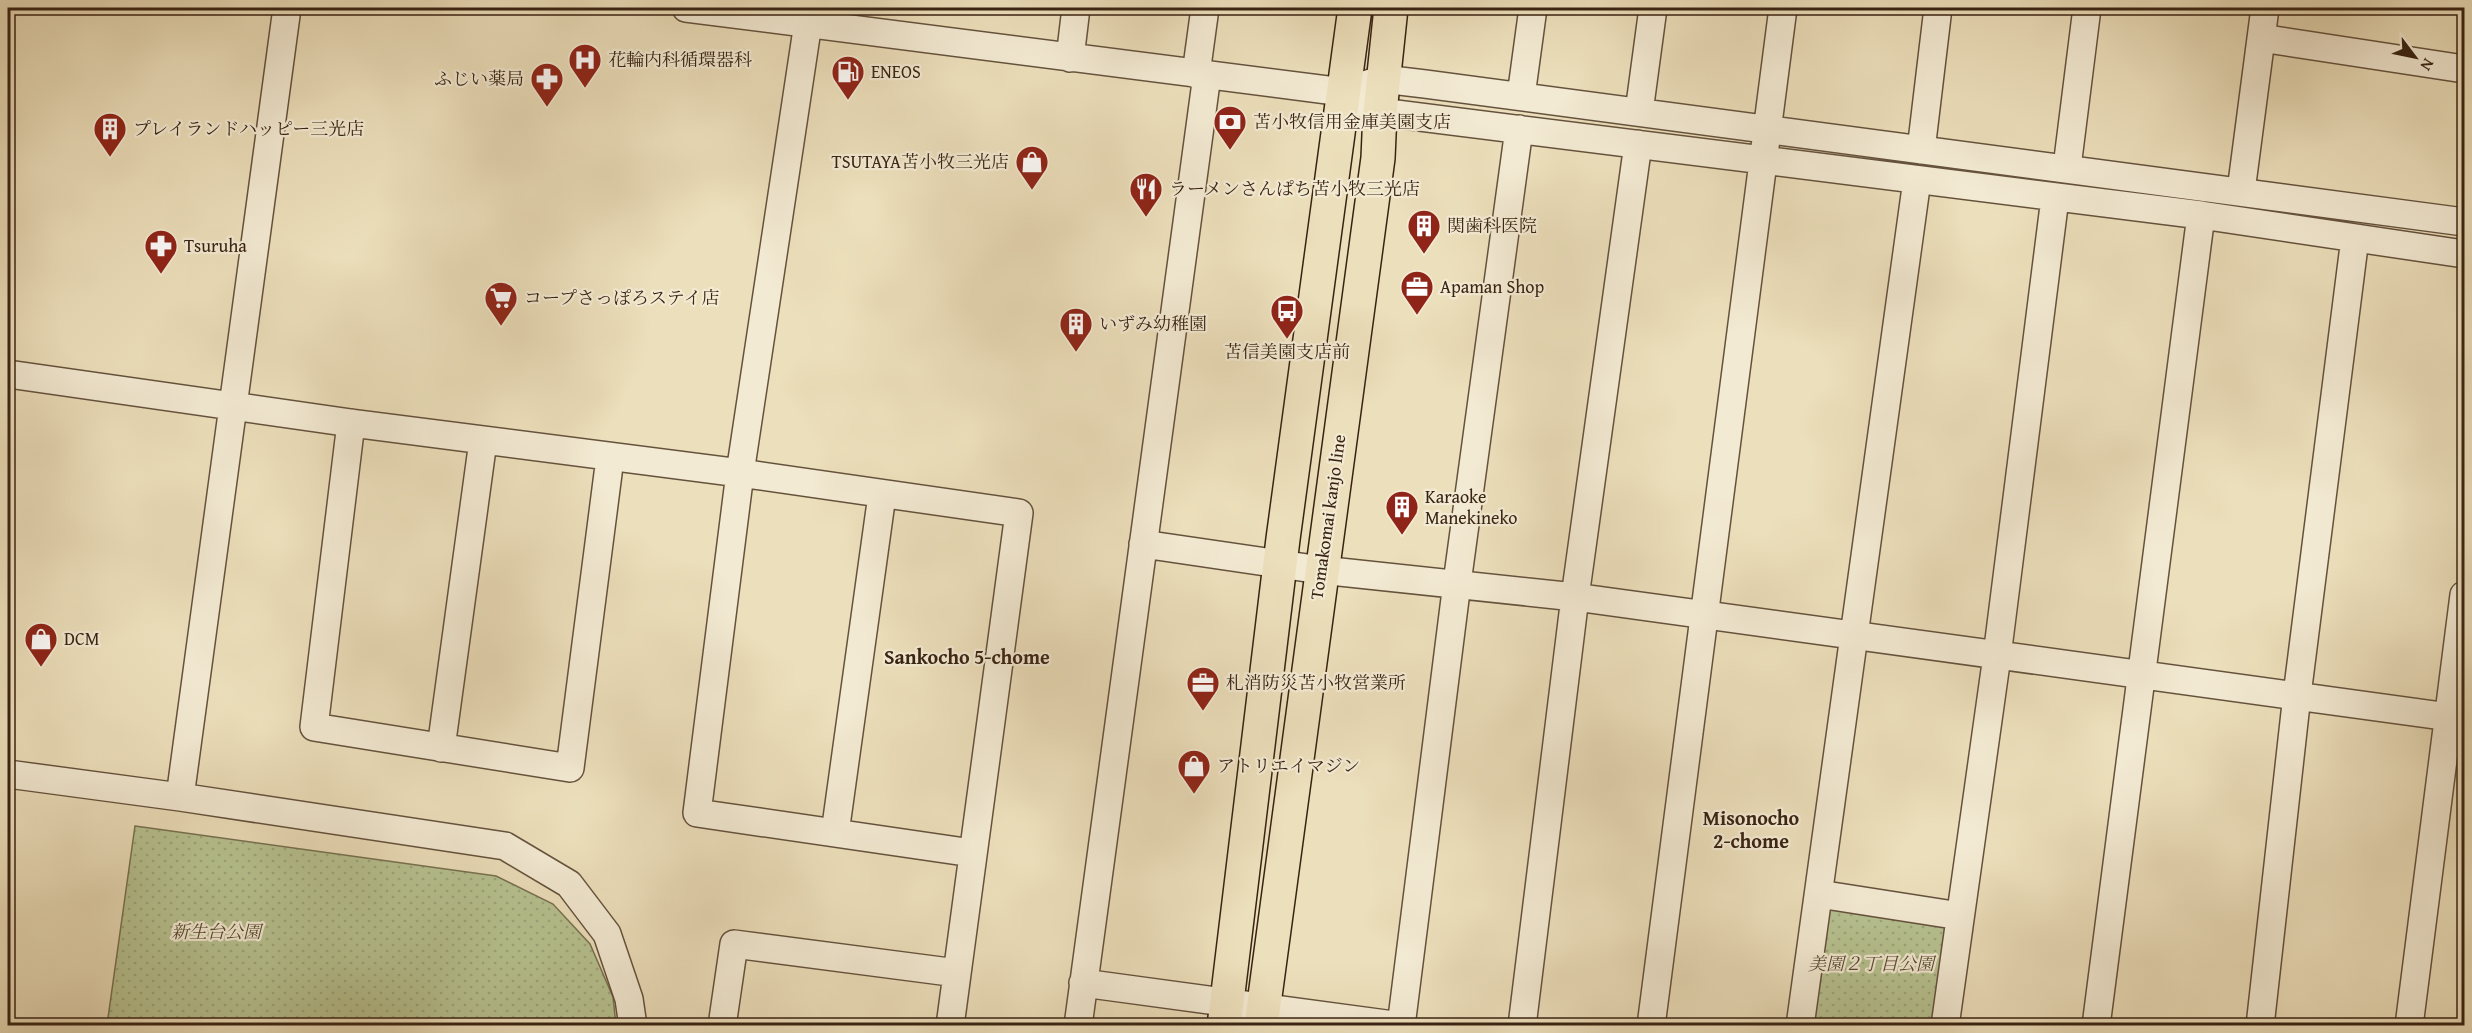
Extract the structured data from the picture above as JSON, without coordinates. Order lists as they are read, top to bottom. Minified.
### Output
{"streets":{"main road":["Tomakomai kanjo line"]},"districts":["Sankocho 5-chome","Misonocho 2-chome"],"parks":["新生台公園","美園２丁目公園"],"places":{"hospital":["花輪内科循環器科"],"fuel station":["ENEOS"],"pharmacy":["ふじい薬局","Tsuruha"],"bank":["苫小牧信用金庫美園支店"],"building":["プレイランドハッピー三光店","関歯科医院","いずみ幼稚園","Karaoke Manekineko"],"shop":["TSUTAYA苫小牧三光店","DCM","アトリエイマジン"],"restaurant":["ラーメンさんぱち苫小牧三光店"],"office":["Apaman Shop","札消防災苫小牧営業所"],"supermarket":["コープさっぽろステイ店"],"bus stop":["苫信美園支店前"]},"north":"bottom right"}
